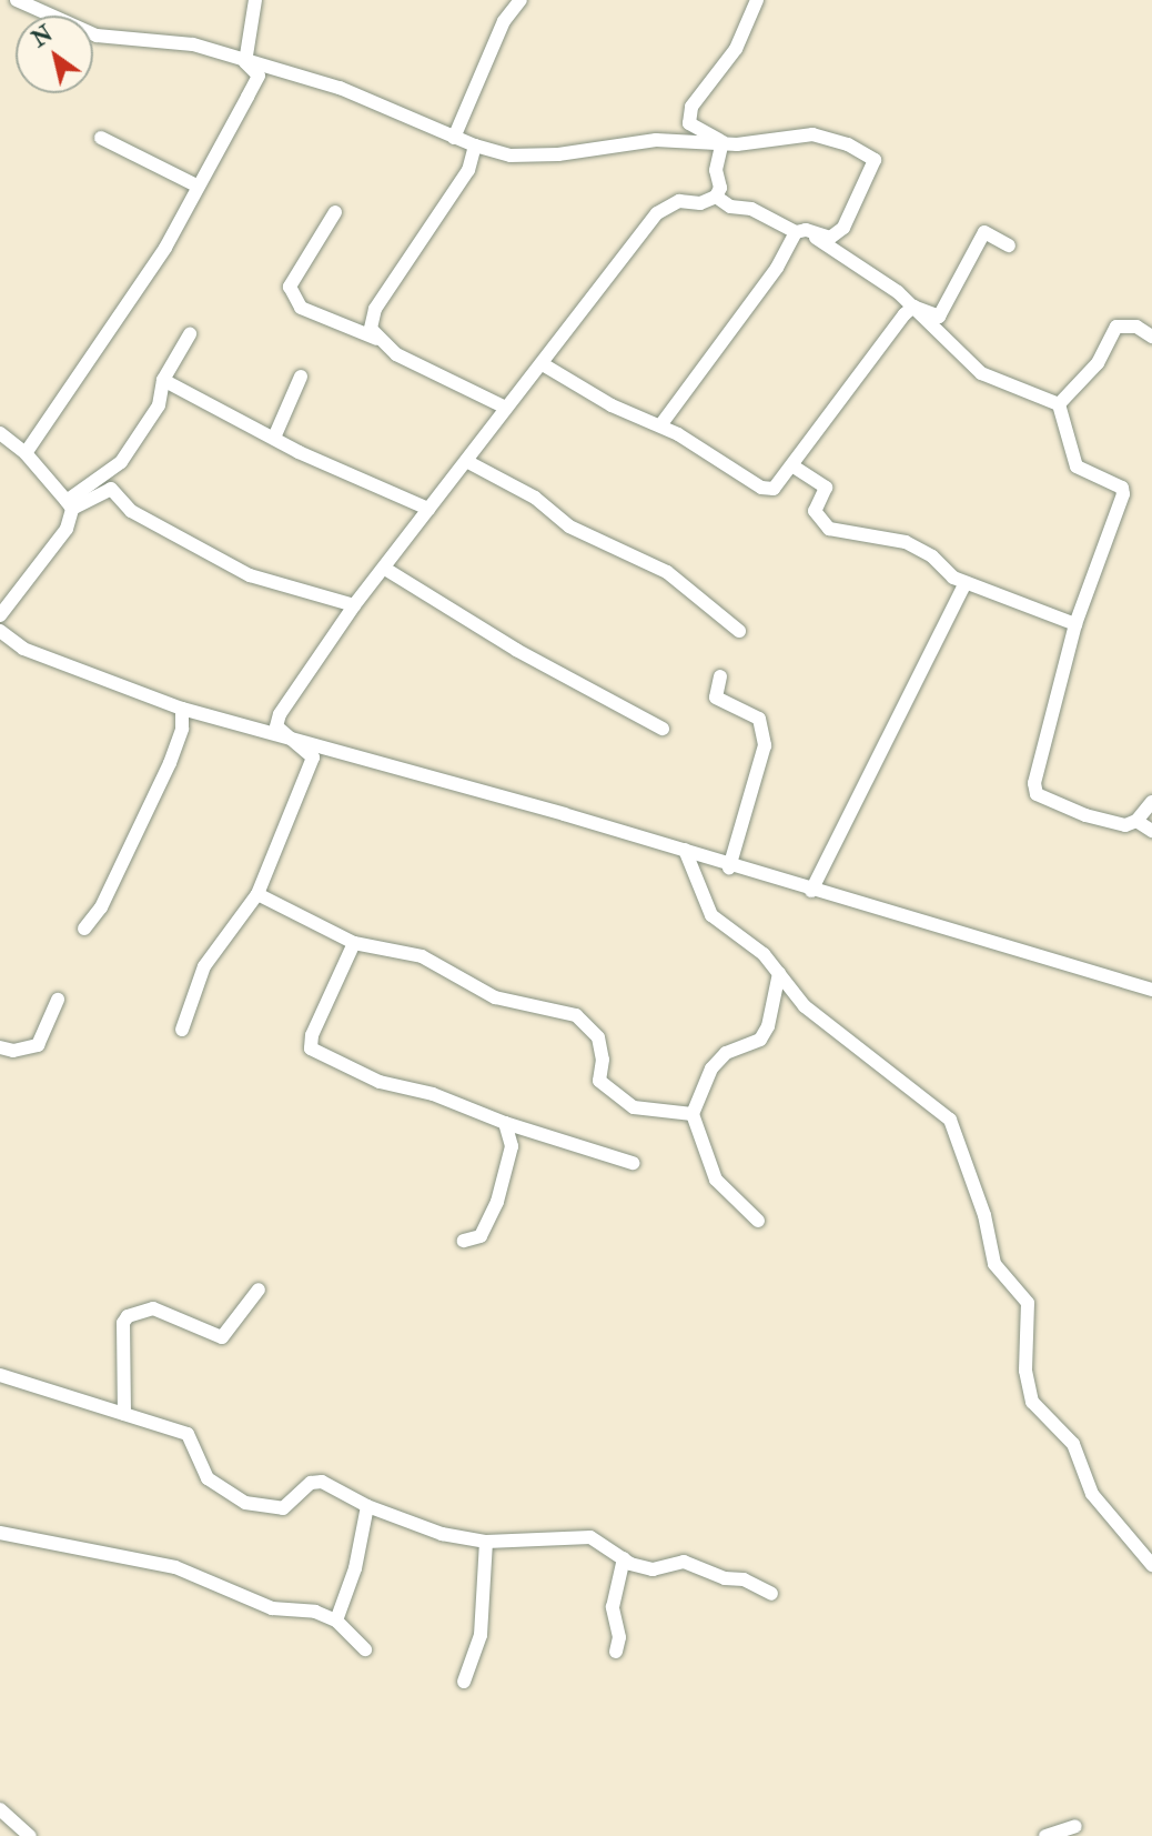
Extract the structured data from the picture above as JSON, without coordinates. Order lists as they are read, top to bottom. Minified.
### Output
{"north":"top left"}
